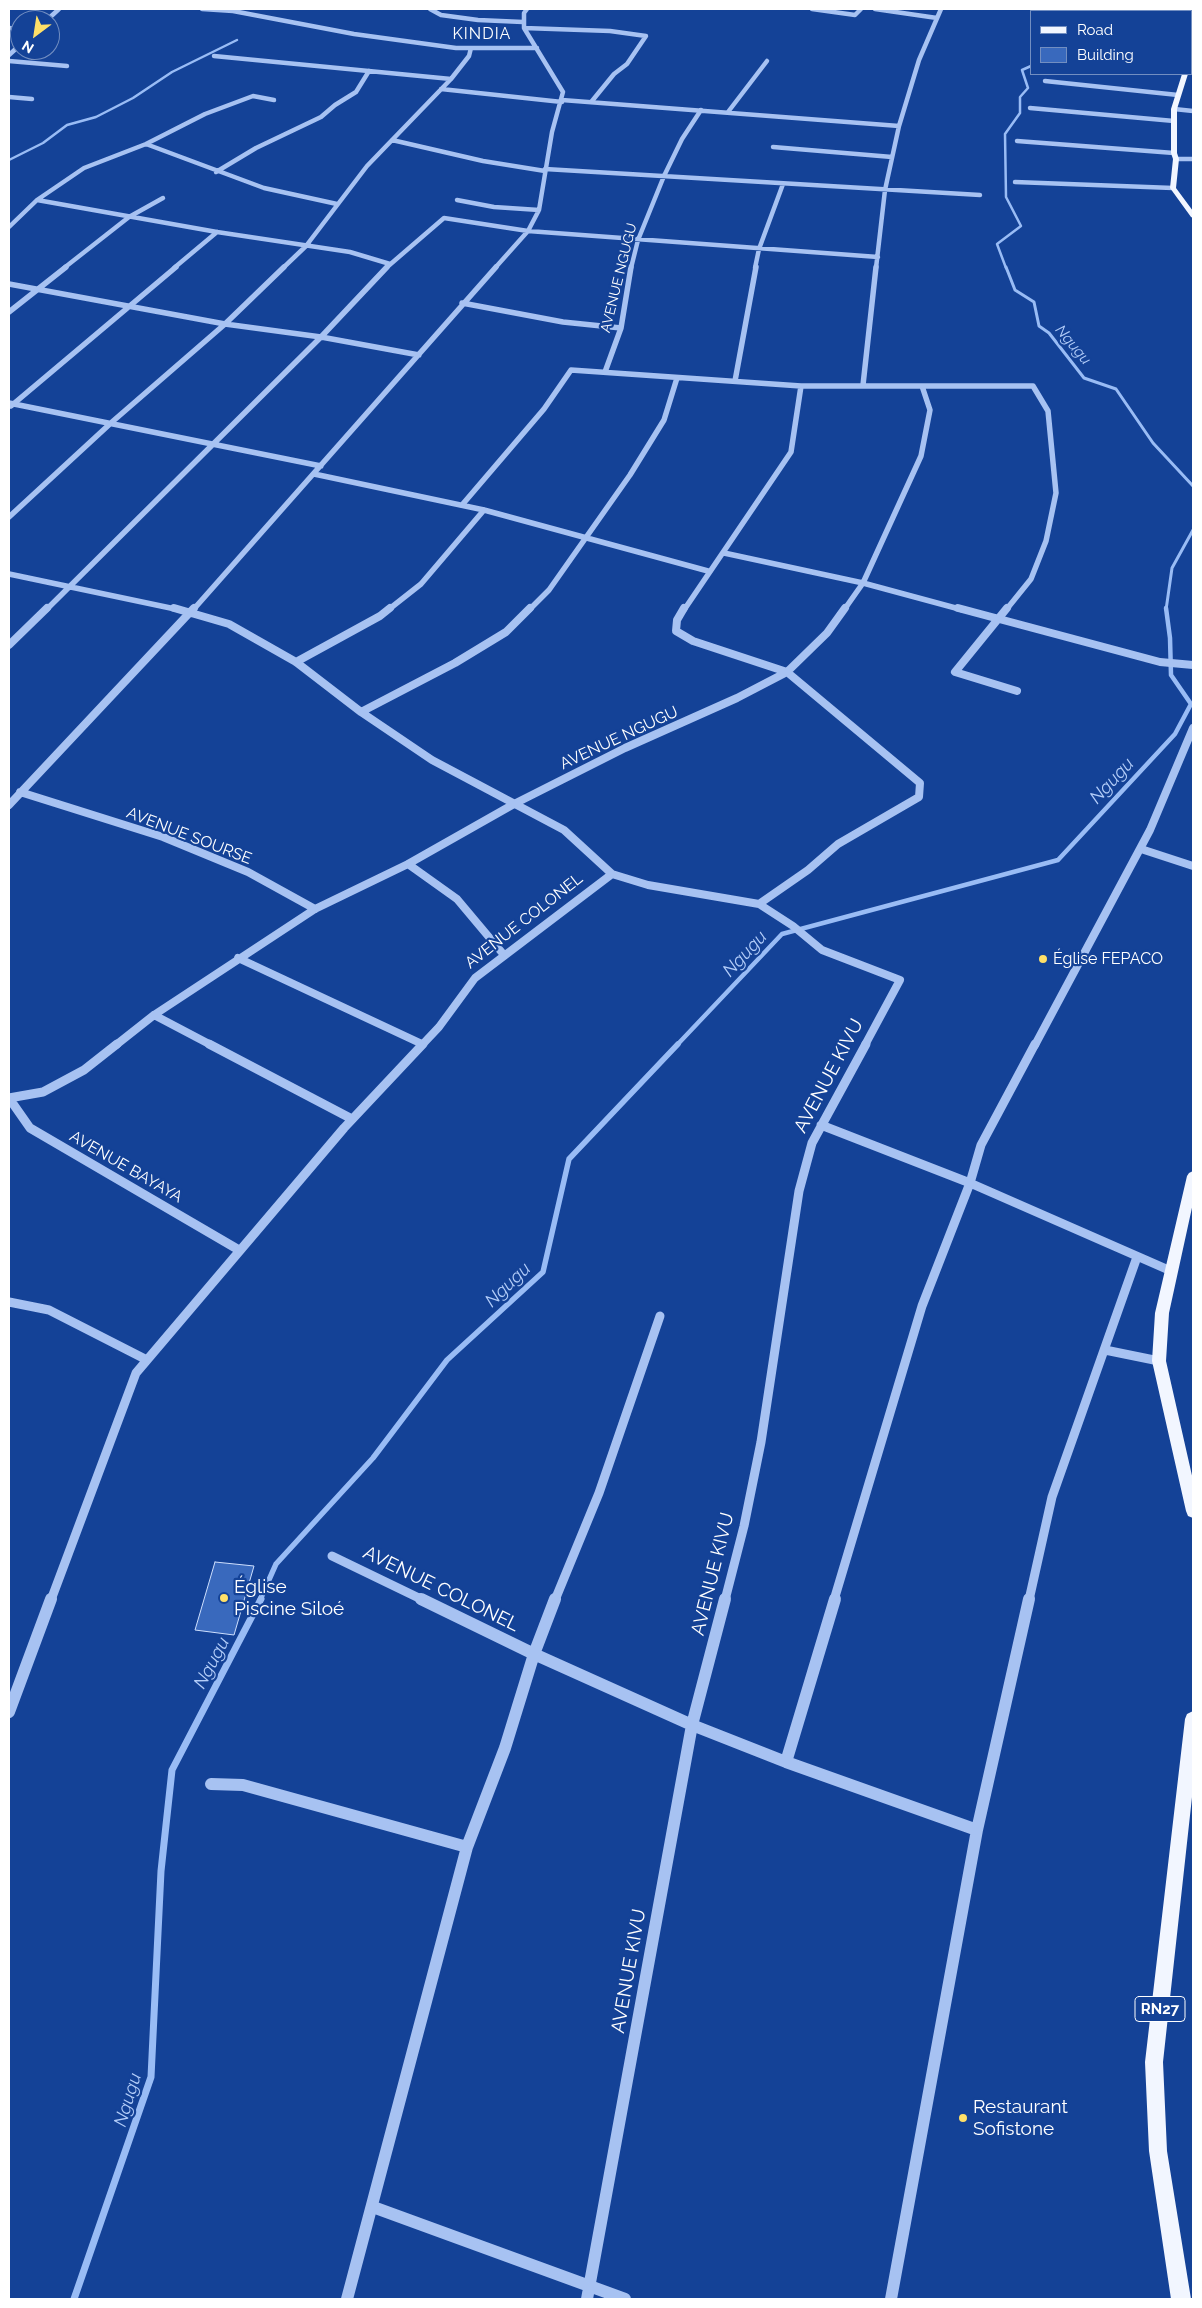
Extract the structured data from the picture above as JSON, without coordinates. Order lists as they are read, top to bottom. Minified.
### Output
{"streets":{"main road":["RN27"],"street":["AVENUE NGUGU","AVENUE SOURSE","AVENUE COLONEL","AVENUE KIVU","AVENUE BAYAYA"]},"crossings":[["AVENUE NGUGU","AVENUE SOURSE"],["AVENUE NGUGU","AVENUE BAYAYA"],["AVENUE COLONEL","AVENUE BAYAYA"]],"districts":["KINDIA"],"water":["Ngugu"],"places":["Église FEPACO","Église Piscine Siloé","Restaurant Sofistone"],"legend":["Road","Building"],"north":"bottom left"}
